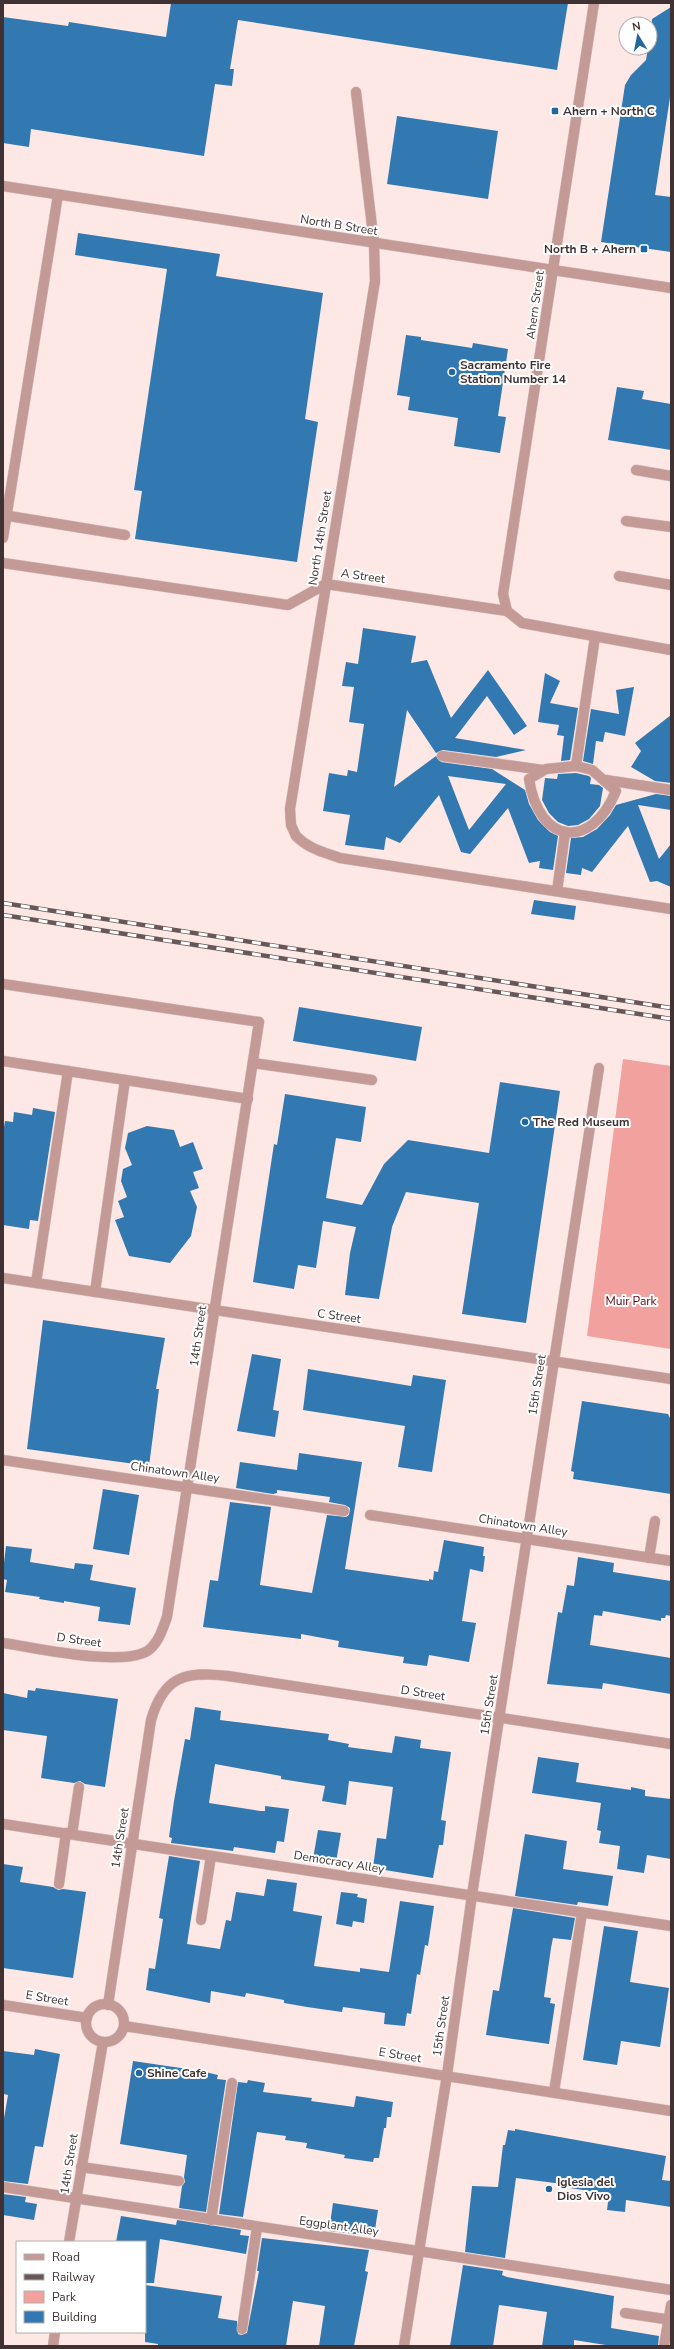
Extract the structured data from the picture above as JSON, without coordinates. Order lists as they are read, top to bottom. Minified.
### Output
{"streets":{"street":["North B Street","Ahern Street","North 14th Street","A Street","C Street","14th Street","15th Street","Chinatown Alley","D Street","Democracy Alley","E Street","Eggplant Alley"]},"crossings":[["North B Street","Ahern Street"],["North B Street","North 14th Street"],["Ahern Street","A Street"],["North 14th Street","A Street"],["C Street","14th Street"],["C Street","15th Street"],["14th Street","Chinatown Alley"],["14th Street","D Street"],["14th Street","Democracy Alley"],["14th Street","E Street"],["14th Street","Eggplant Alley"],["15th Street","Chinatown Alley"],["15th Street","D Street"],["15th Street","Democracy Alley"],["15th Street","E Street"],["15th Street","Eggplant Alley"]],"parks":["Muir Park"],"places":{"transit":["Ahern + North C","North B + Ahern"],"other":["Sacramento Fire Station Number 14","The Red Museum","Shine Cafe","Iglesia del Dios Vivo"]},"legend":["Road","Railway","Park","Building"],"north":"top"}
